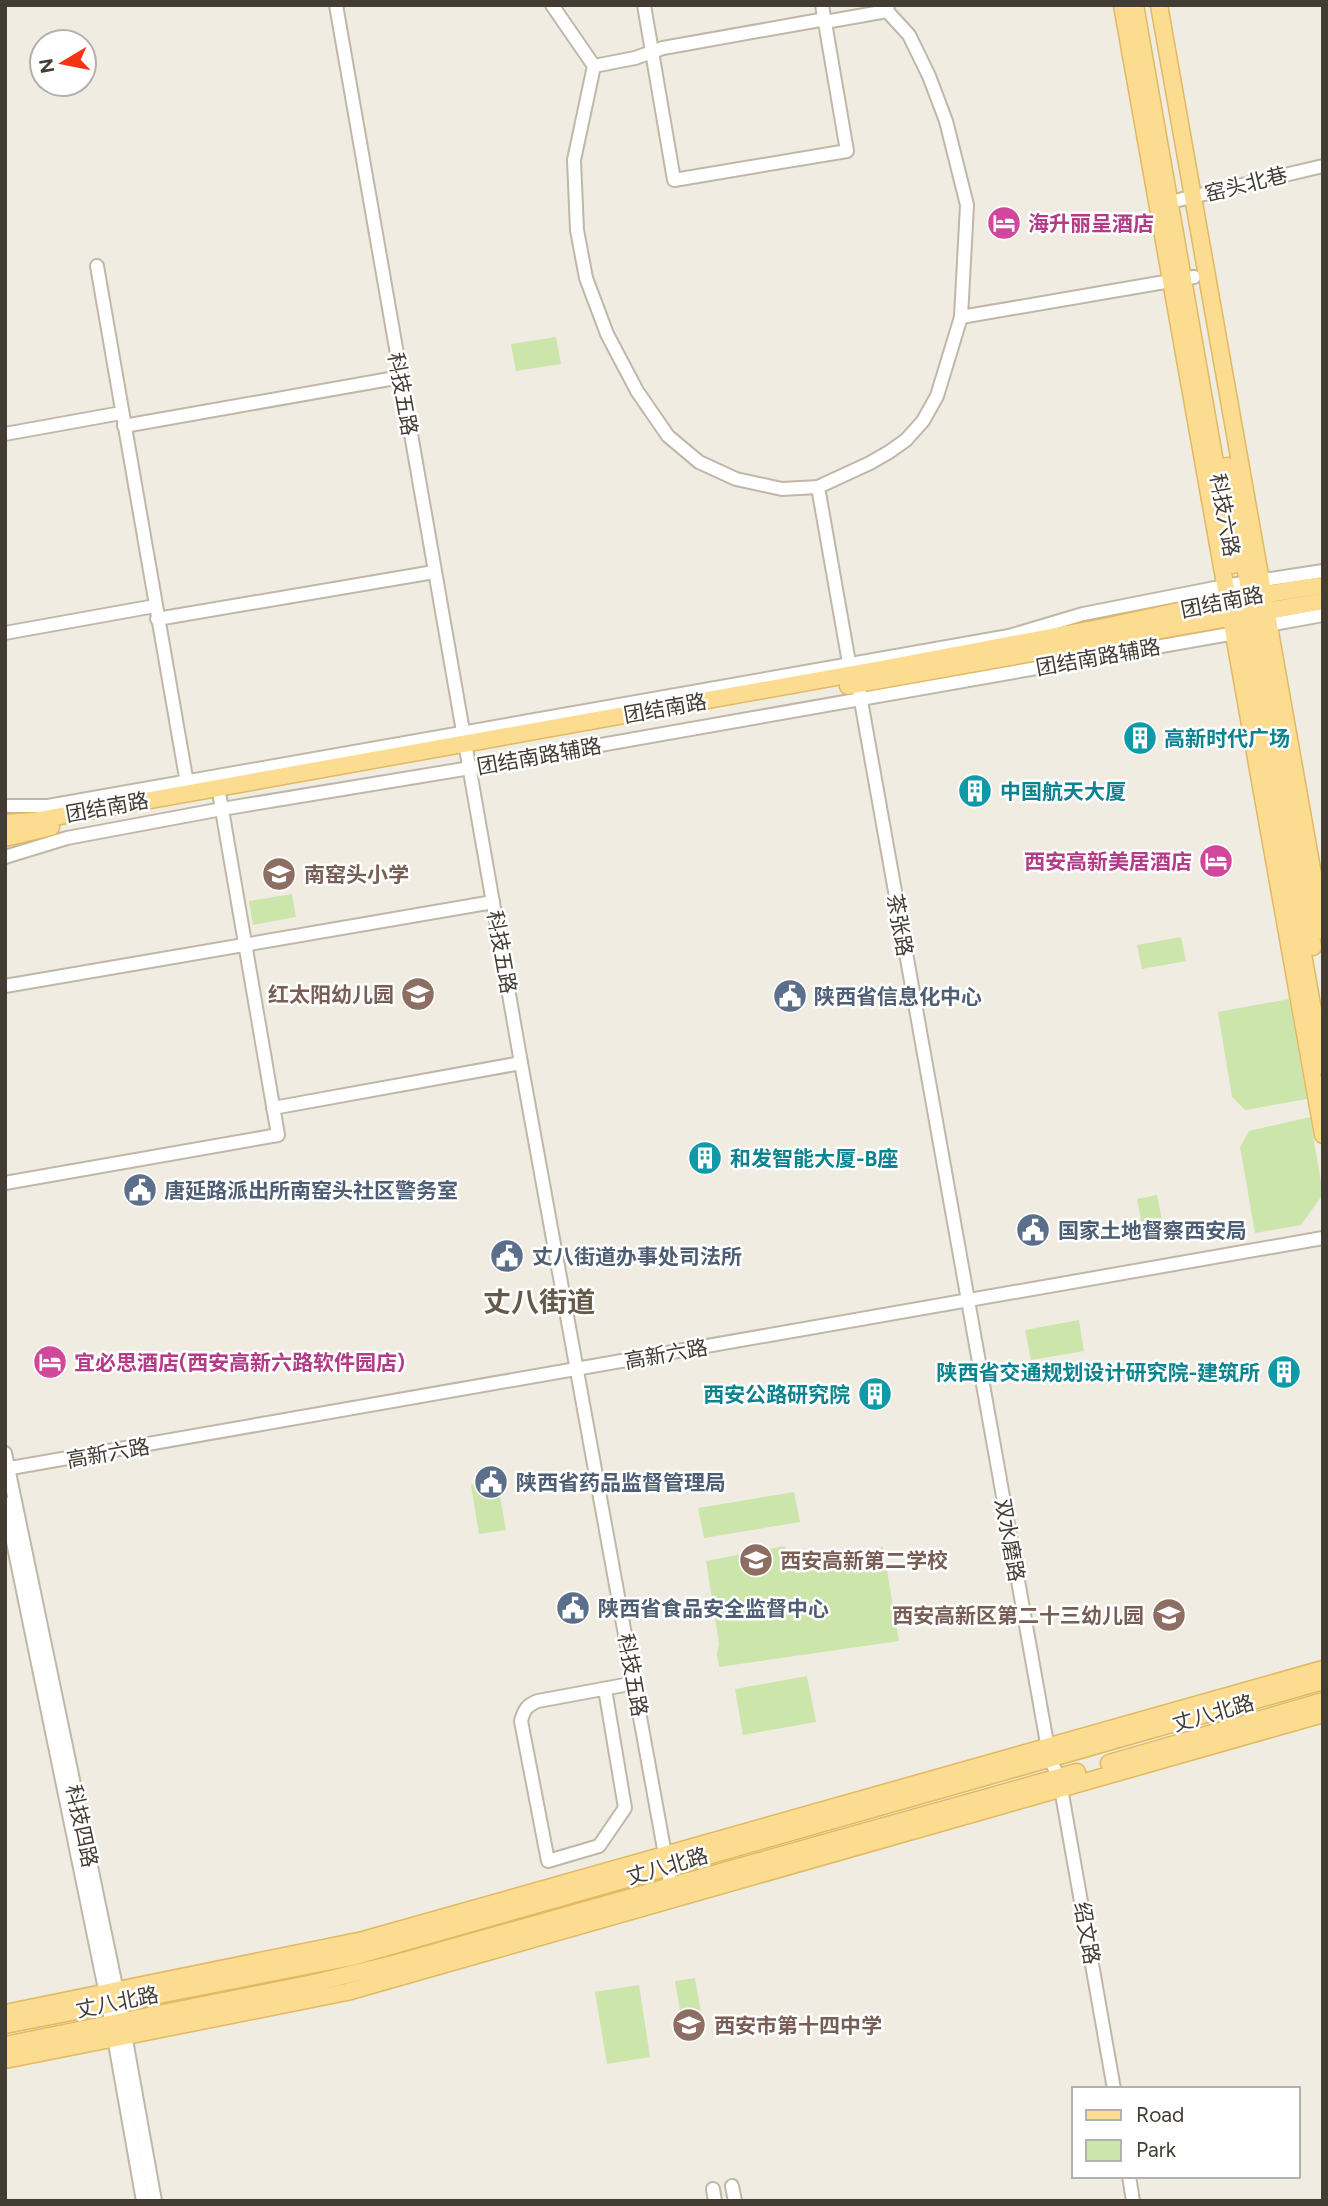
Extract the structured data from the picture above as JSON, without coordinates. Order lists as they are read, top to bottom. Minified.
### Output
{"streets":{"main road":["科技六路","团结南路","丈八北路"],"street":["窑头北巷","科技五路","团结南路辅路","茶张路","高新六路","双水磨路","科技四路","绍文路"]},"crossings":[["窑头北巷","科技六路"],["科技五路","团结南路"],["科技五路","团结南路辅路"],["科技五路","高新六路"],["科技五路","丈八北路"],["科技六路","团结南路"],["科技六路","团结南路辅路"],["团结南路","团结南路辅路"],["团结南路","茶张路"],["团结南路辅路","茶张路"],["茶张路","高新六路"],["茶张路","双水磨路"],["高新六路","双水磨路"],["高新六路","科技四路"],["双水磨路","丈八北路"],["双水磨路","绍文路"],["丈八北路","科技四路"],["丈八北路","绍文路"]],"districts":["丈八街道"],"places":{"hotel":["海升丽呈酒店","西安高新美居酒店","宜必思酒店(西安高新六路软件园店)"],"building":["高新时代广场","中国航天大厦","和发智能大厦-B座","陕西省交通规划设计研究院-建筑所","西安公路研究院"],"school or university":["南窑头小学","红太阳幼儿园","西安高新第二学校","西安高新区第二十三幼儿园","西安市第十四中学"],"public building":["陕西省信息化中心","唐延路派出所南窑头社区警务室","国家土地督察西安局","丈八街道办事处司法所","陕西省药品监督管理局","陕西省食品安全监督中心"]},"legend":["Road","Park"],"north":"left"}
